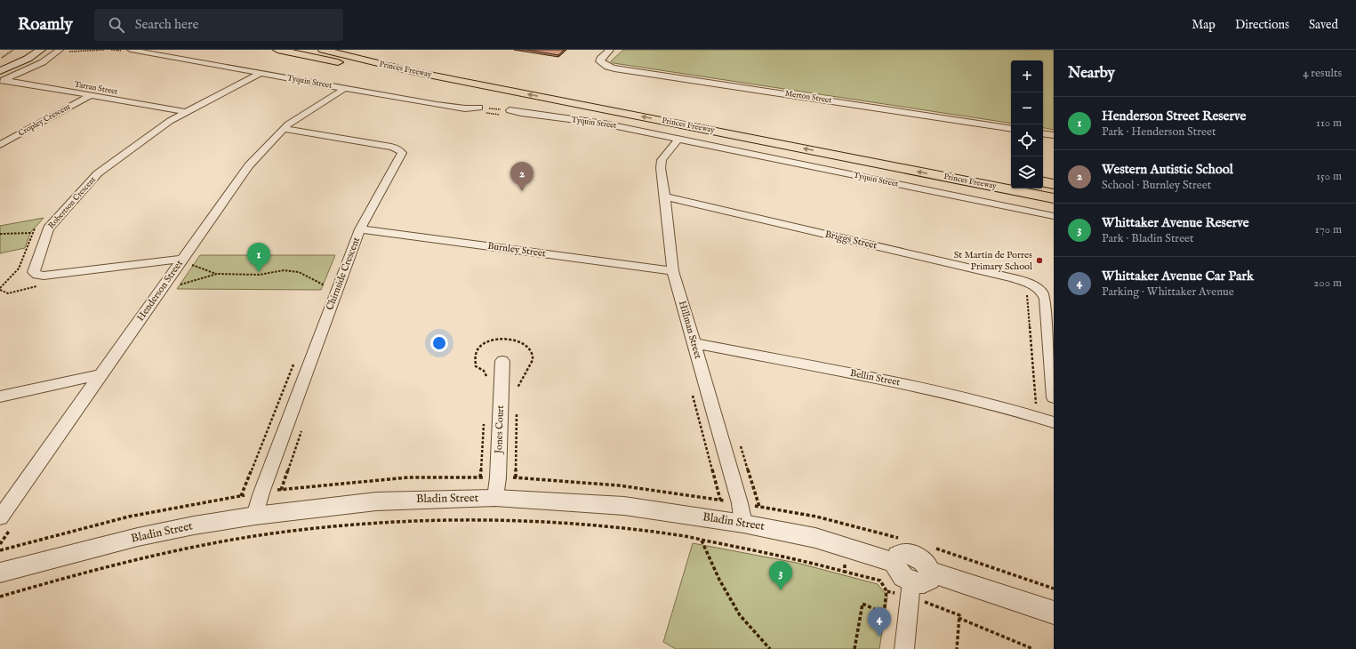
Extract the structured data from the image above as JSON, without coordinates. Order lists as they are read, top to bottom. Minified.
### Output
{"streets":{"highway":["Princes Freeway"],"street":["Tyquin Street","Tarran Street","Merton Street","Cropley Crescent","Robertson Crescent","Briggs Street","Burnley Street","Chirnside Crescent","Henderson Street","Hillman Street","Bellin Street","Jones Court","Bladin Street"]},"crossings":[["Tyquin Street","Robertson Crescent"],["Tyquin Street","Henderson Street"],["Tyquin Street","Hillman Street"],["Tarran Street","Cropley Crescent"],["Tarran Street","Robertson Crescent"],["Robertson Crescent","Henderson Street"],["Briggs Street","Hillman Street"],["Burnley Street","Chirnside Crescent"],["Burnley Street","Hillman Street"],["Chirnside Crescent","Henderson Street"],["Chirnside Crescent","Bladin Street"],["Hillman Street","Bellin Street"],["Hillman Street","Bladin Street"],["Jones Court","Bladin Street"]],"one_way":["Princes Freeway"],"places":["St Martin de Porres Primary School"],"page":{"header":"Roamly","search":"Search here","nav":["Map","Directions","Saved"],"heading":["Nearby","4 results"],"map_buttons":["+","−"],"list":[{"mark":"1","name":"Henderson Street Reserve","note":"Park · Henderson Street","value":"110 m"},{"mark":"2","name":"Western Autistic School","note":"School · Burnley Street","value":"150 m"},{"mark":"3","name":"Whittaker Avenue Reserve","note":"Park · Bladin Street","value":"170 m"},{"mark":"4","name":"Whittaker Avenue Car Park","note":"Parking · Whittaker Avenue","value":"200 m"}],"pins":["2","1","3","4"]}}
